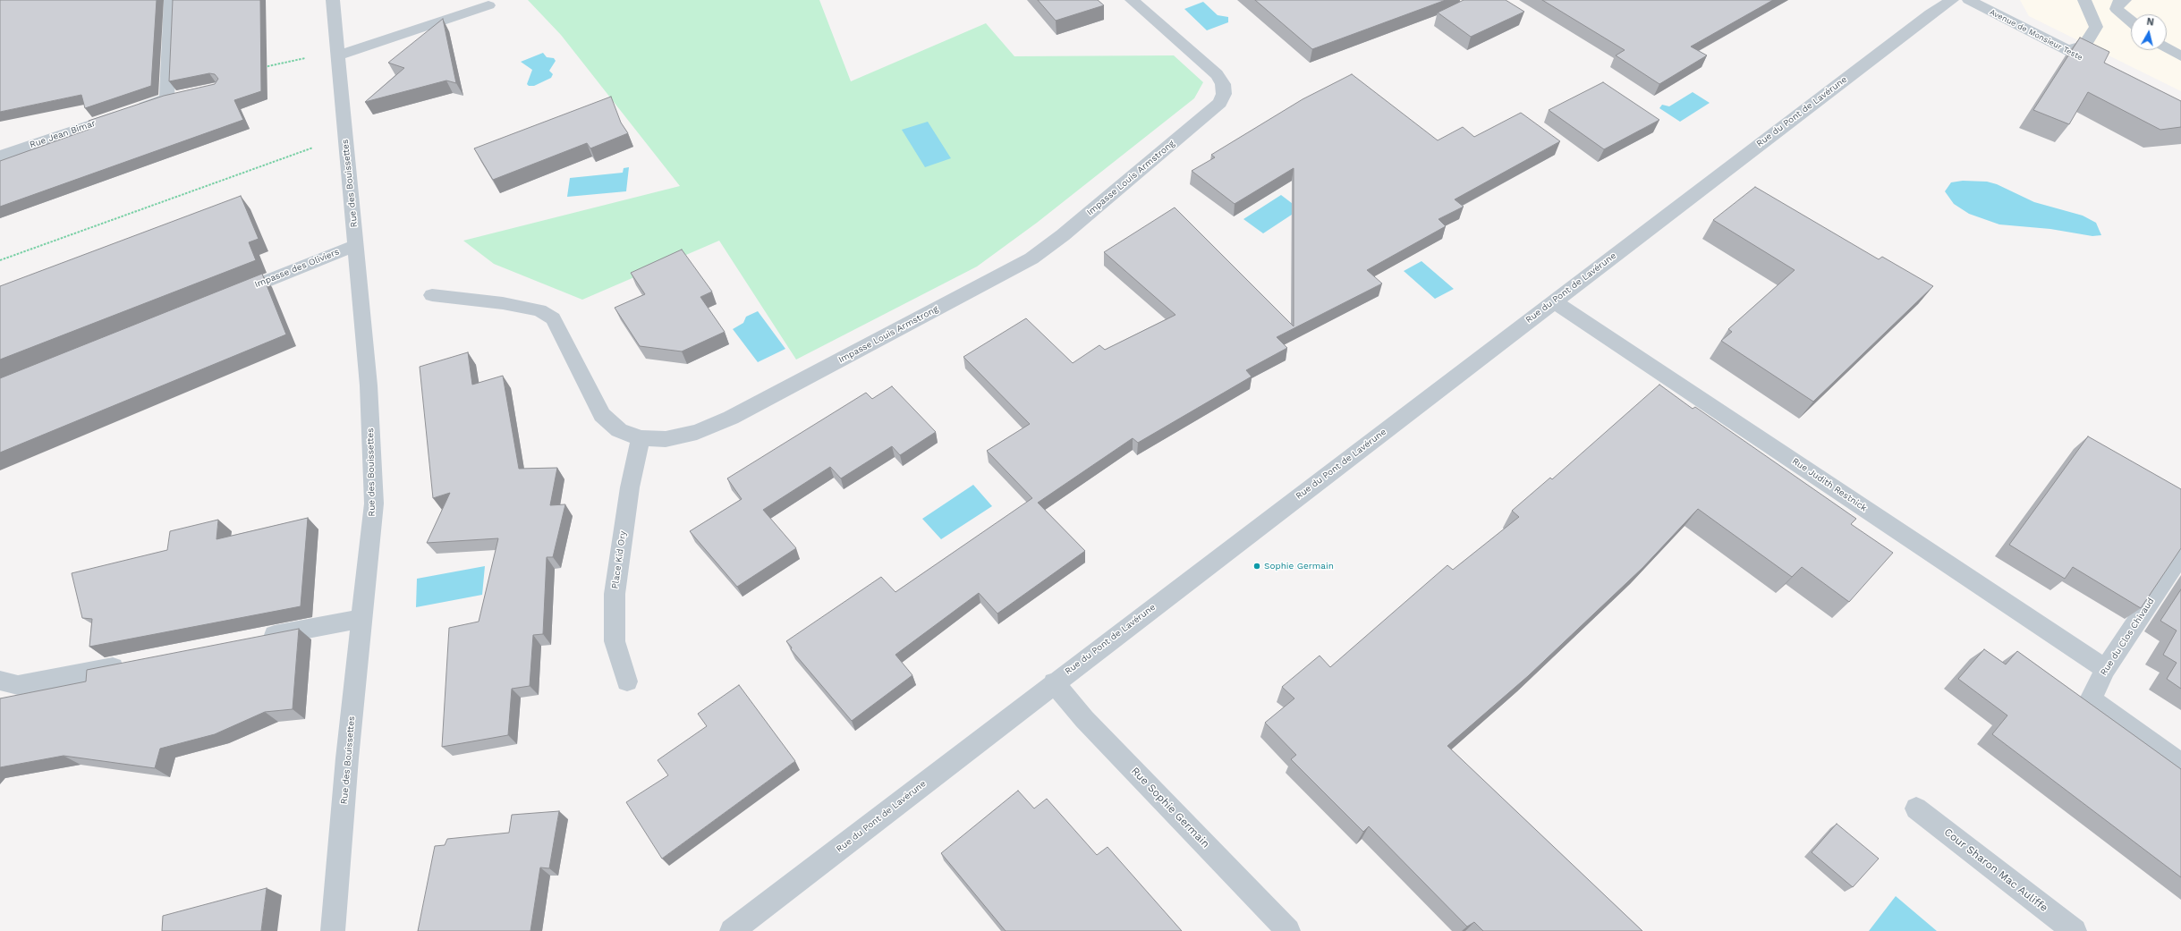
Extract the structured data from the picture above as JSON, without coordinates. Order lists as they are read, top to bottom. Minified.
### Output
{"streets":{"street":["Avenue de Monsieur Teste","Rue du Pont de Lavérune","Rue Jean Bimar","Impasse Louis Armstrong","Rue des Bouissettes","Impasse des Oliviers","Rue Judith Restnick","Place Kid Ory","Rue du Clos Chivaud","Rue Sophie Germain","Cour Sharon Mac Auliffe"]},"crossings":[["Rue du Pont de Lavérune","Rue Judith Restnick"],["Rue du Pont de Lavérune","Rue Sophie Germain"],["Impasse Louis Armstrong","Place Kid Ory"],["Rue des Bouissettes","Impasse des Oliviers"],["Rue Judith Restnick","Rue du Clos Chivaud"]],"places":["Sophie Germain"],"north":"top"}
